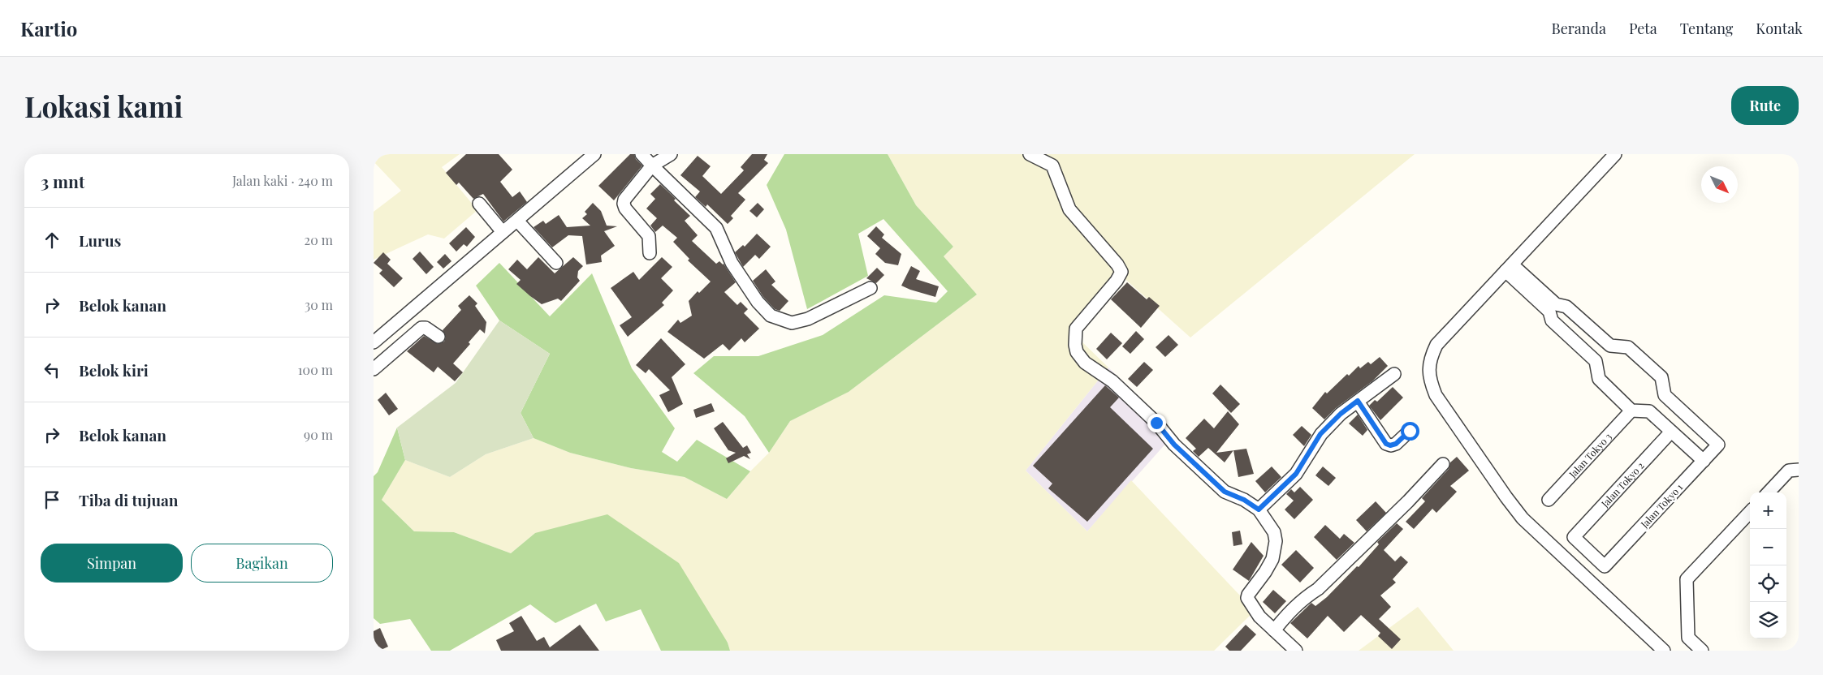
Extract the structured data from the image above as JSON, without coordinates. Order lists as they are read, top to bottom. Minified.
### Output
{"streets":{"street":["Jalan Tokyo 3","Jalan Tokyo 2","Jalan Tokyo 1"]},"crossings":[["Jalan Tokyo 3","Jalan Tokyo 1"],["Jalan Tokyo 2","Jalan Tokyo 1"]],"north":"bottom right","page":{"header":"Kartio","nav":["Beranda","Peta","Tentang","Kontak"],"buttons":["Rute",["Simpan","Bagikan"]],"title":"Lokasi kami","heading":["3 mnt","Jalan kaki · 240 m"],"list":[["Lurus","20 m"],["Belok kanan","30 m"],["Belok kiri","100 m"],["Belok kanan","90 m"],"Tiba di tujuan"],"map_buttons":["+","−"]}}
